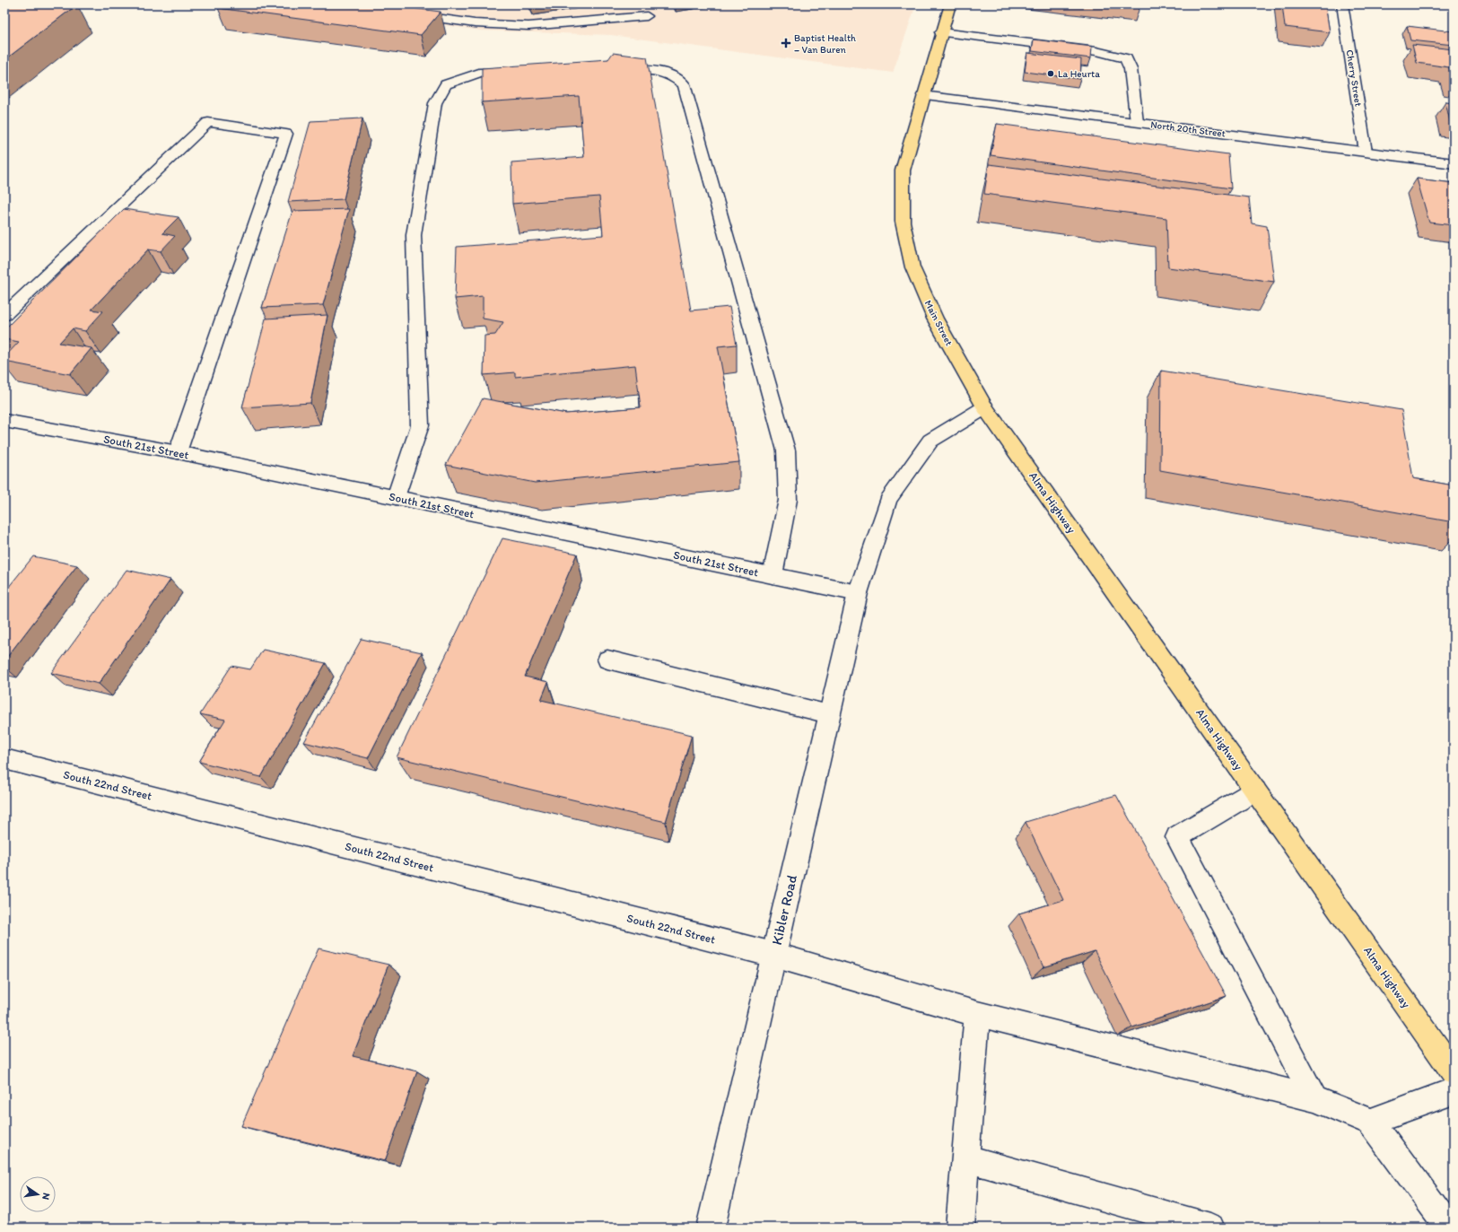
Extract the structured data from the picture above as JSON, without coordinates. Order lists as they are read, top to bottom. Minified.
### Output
{"streets":{"main road":["Main Street","Alma Highway"],"street":["Cherry Street","North 20th Street","South 21st Street","South 22nd Street","Kibler Road"]},"crossings":[["Cherry Street","North 20th Street"],["North 20th Street","Main Street"],["Main Street","Alma Highway"],["South 21st Street","Kibler Road"],["South 22nd Street","Kibler Road"]],"places":{"health":["Baptist Health – Van Buren"],"other":["La Heurta"]},"north":"right"}
